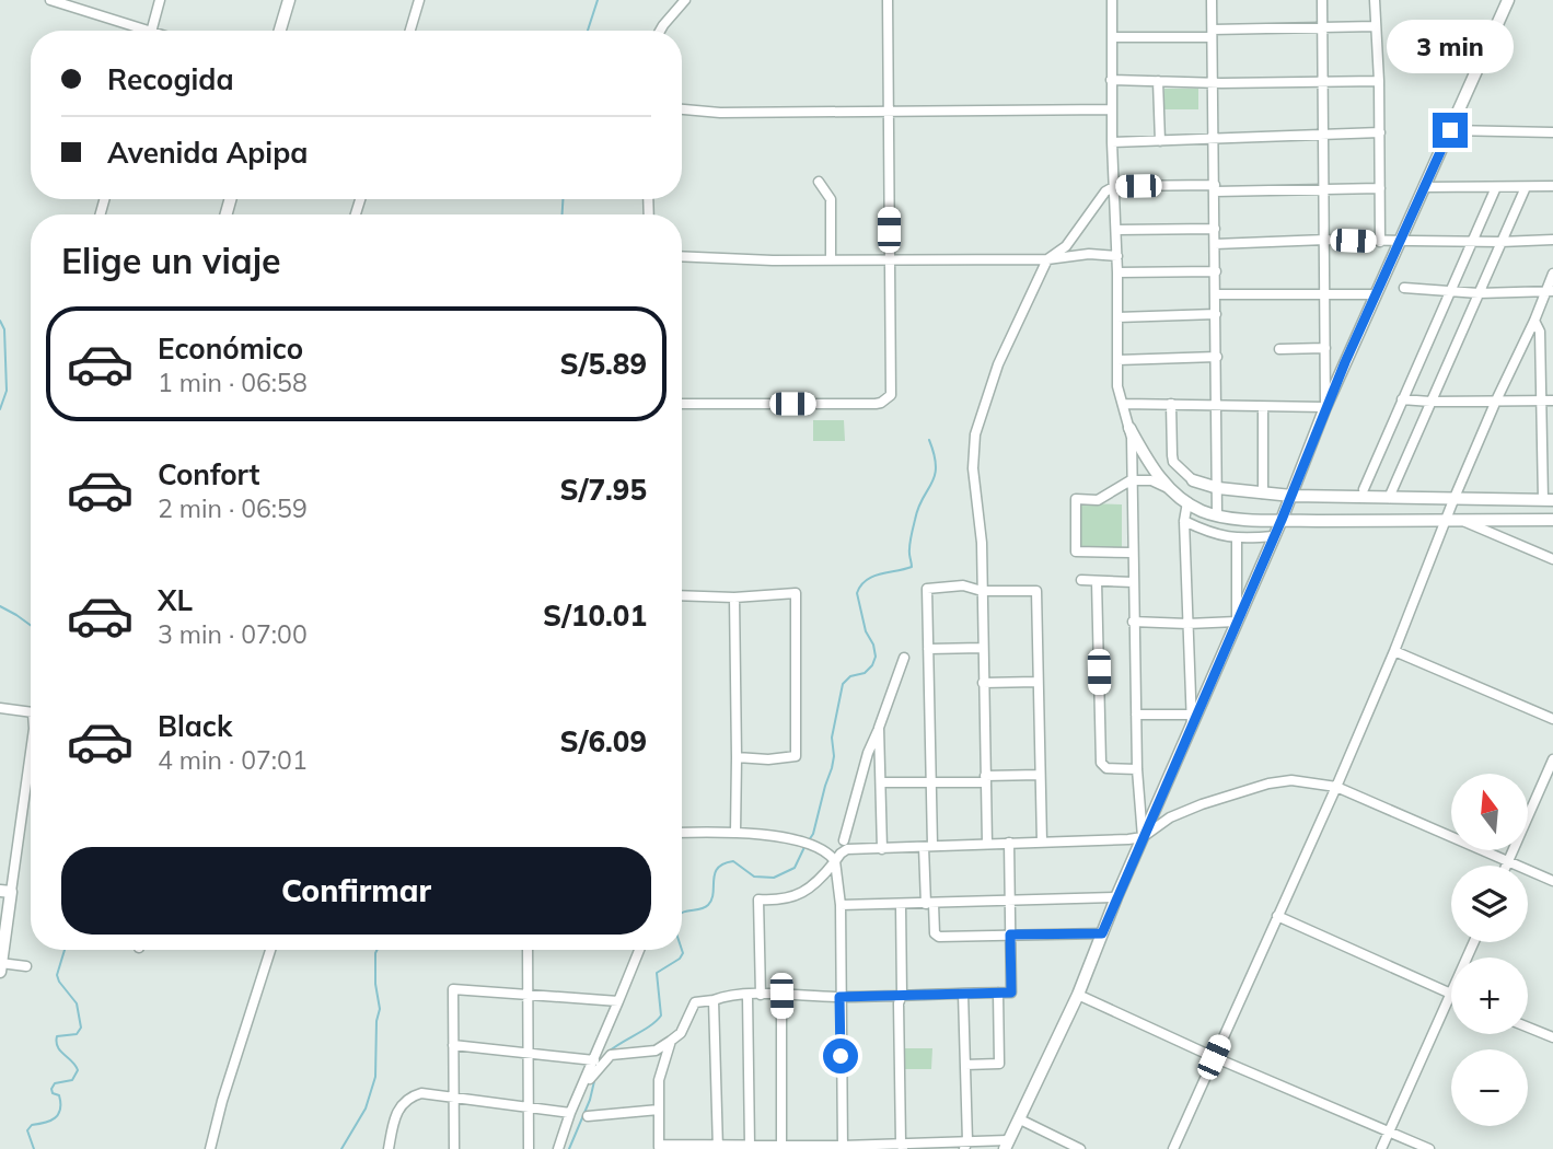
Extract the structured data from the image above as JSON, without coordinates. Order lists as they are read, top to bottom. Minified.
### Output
{"north":"top","page":{"bubble":"3 min","banner":["Recogida","Avenida Apipa"],"heading":"Elige un viaje","list":[{"name":"Económico","note":"1 min · 06:58","value":"S/5.89"},{"name":"Confort","note":"2 min · 06:59","value":"S/7.95"},{"name":"XL","note":"3 min · 07:00","value":"S/10.01"},{"name":"Black","note":"4 min · 07:01","value":"S/6.09"}],"map_buttons":["+","−"],"buttons":"Confirmar"}}
